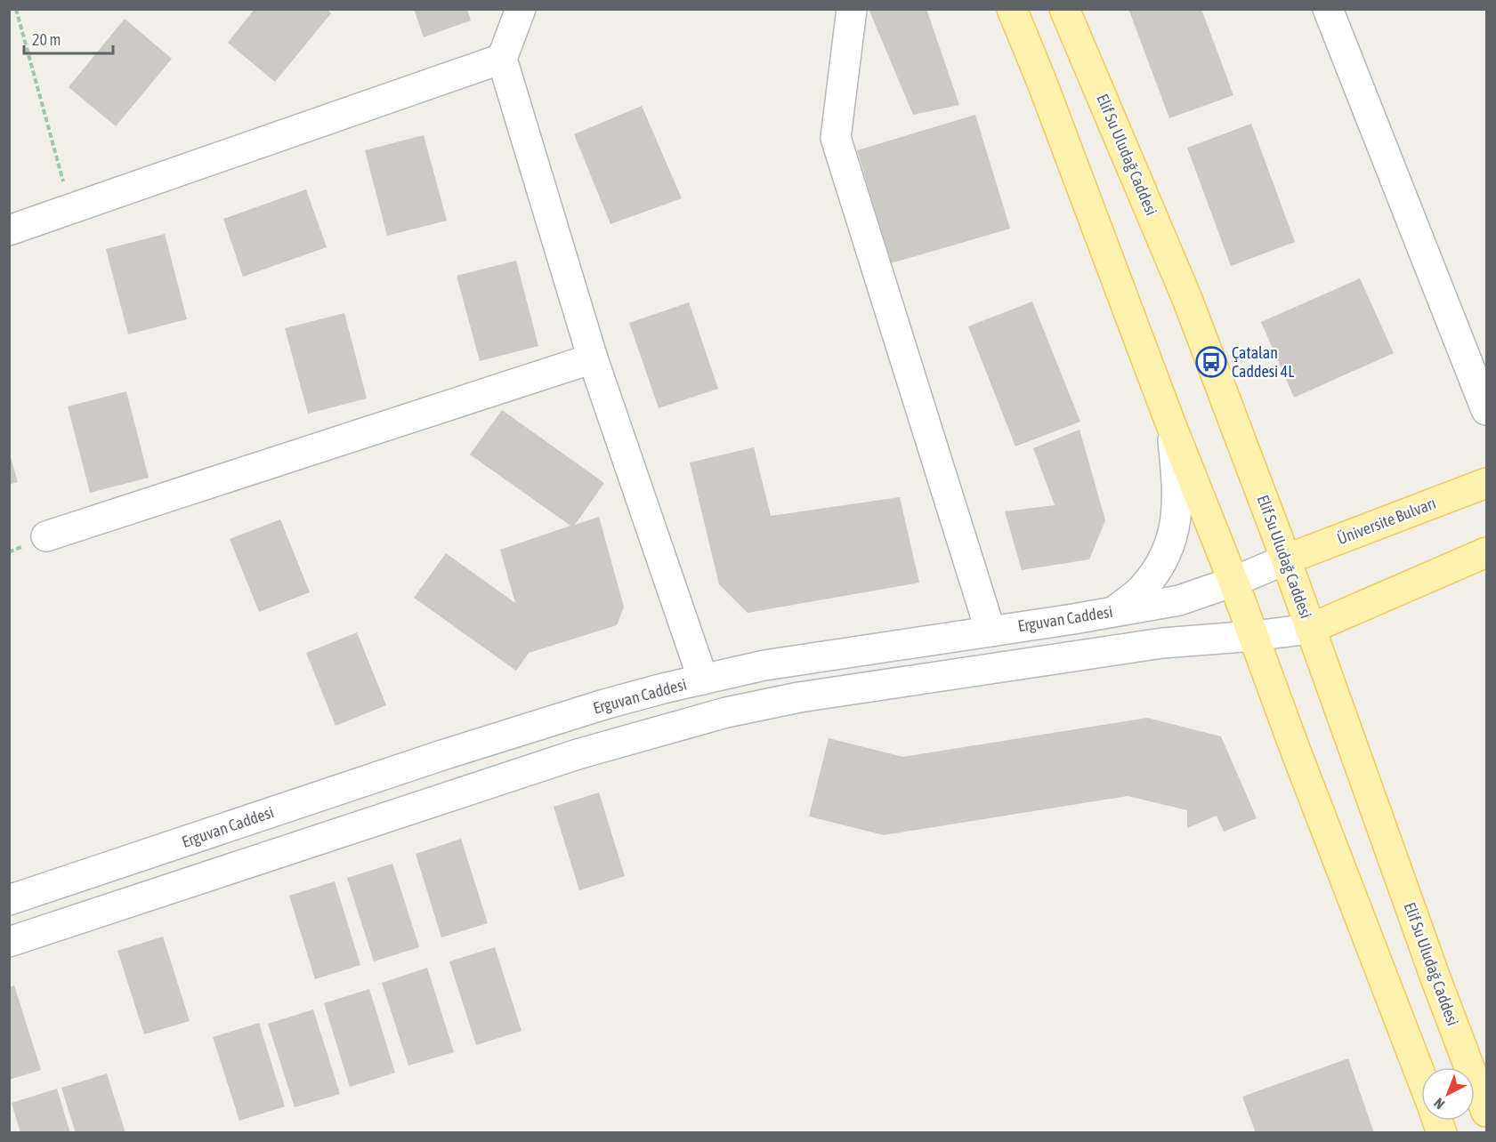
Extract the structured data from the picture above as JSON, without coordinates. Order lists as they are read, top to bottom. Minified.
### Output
{"streets":{"main road":["Elif Su Uludağ Caddesi","Üniversite Bulvarı"],"street":["Erguvan Caddesi"]},"crossings":[["Elif Su Uludağ Caddesi","Üniversite Bulvarı"],["Elif Su Uludağ Caddesi","Erguvan Caddesi"],["Üniversite Bulvarı","Erguvan Caddesi"]],"places":{"bus stop":["Çatalan Caddesi 4L"]},"scale_bar":"20 m","north":"bottom left"}
